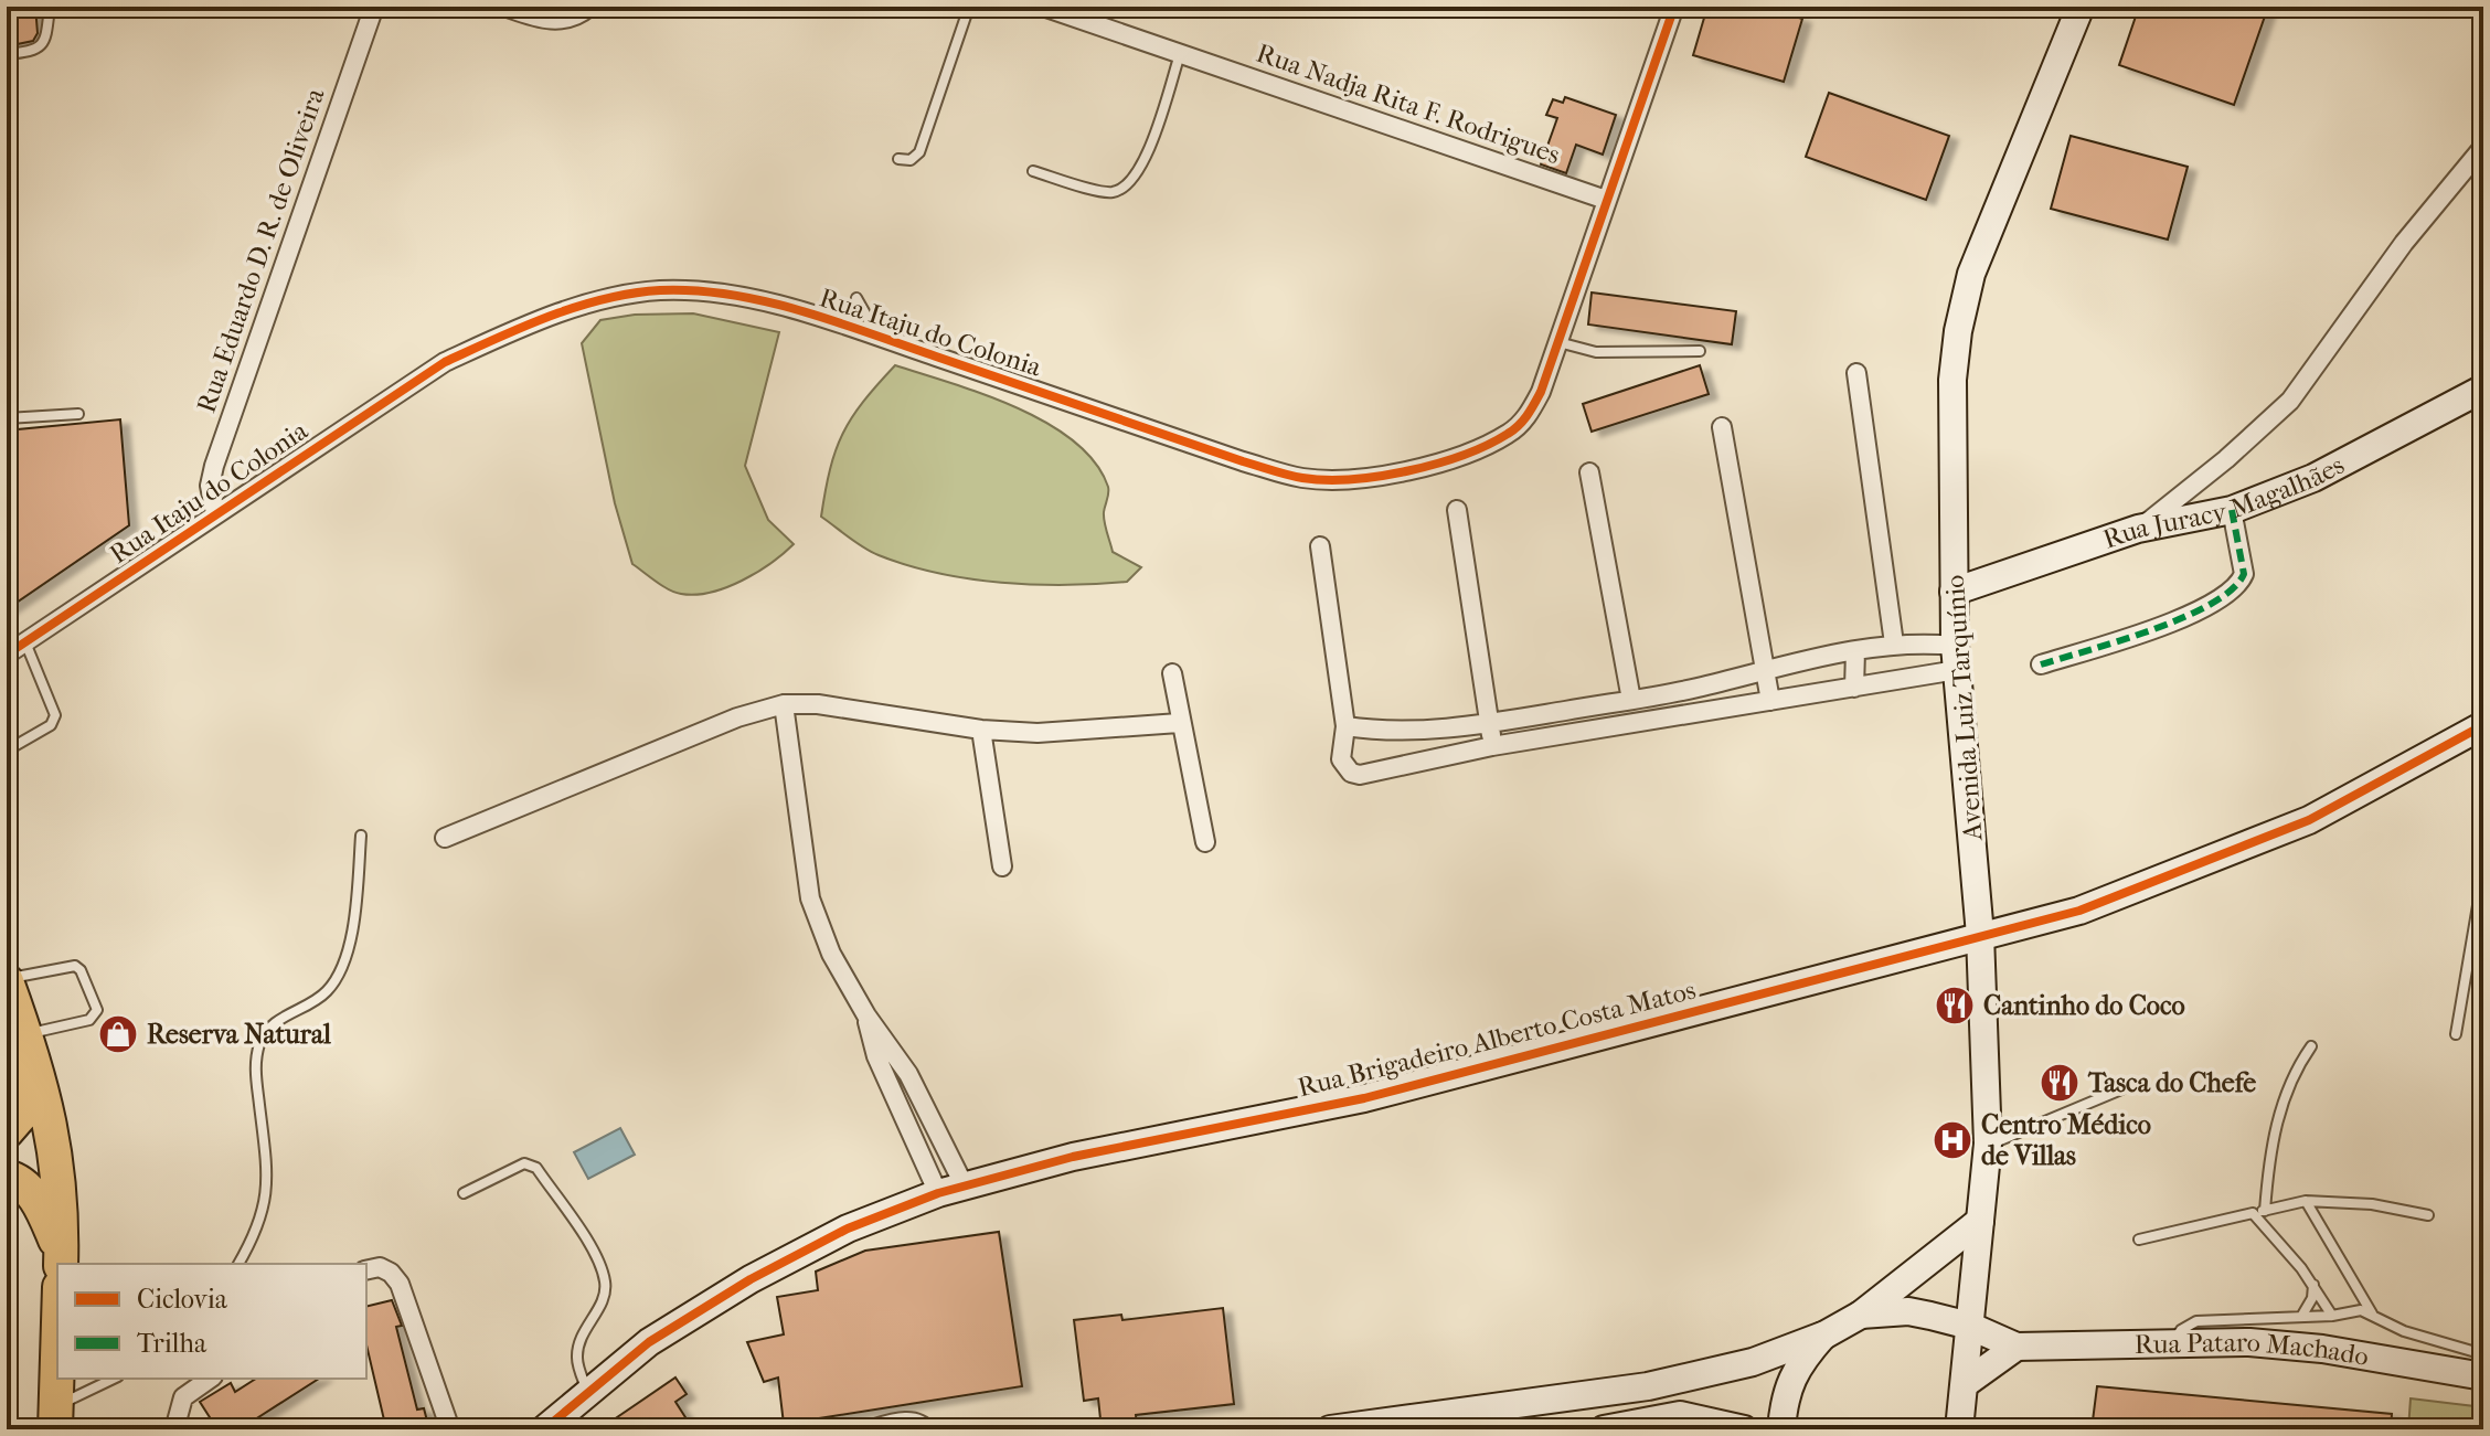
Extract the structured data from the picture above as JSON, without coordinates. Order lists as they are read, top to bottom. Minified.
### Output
{"streets":{"street":["Rua Nadja Rita F. Rodrigues","Rua Eduardo D. R. de Oliveira","Rua Itaju do Colonia","Rua Juracy Magalhães","Avenida Luiz Tarquínio","Rua Brigadeiro Alberto Costa Matos","Rua Pataro Machado"]},"crossings":[["Rua Nadja Rita F. Rodrigues","Rua Itaju do Colonia"],["Rua Eduardo D. R. de Oliveira","Rua Itaju do Colonia"],["Rua Juracy Magalhães","Avenida Luiz Tarquínio"],["Avenida Luiz Tarquínio","Rua Brigadeiro Alberto Costa Matos"],["Avenida Luiz Tarquínio","Rua Pataro Machado"]],"places":{"restaurant":["Cantinho do Coco","Tasca do Chefe"],"shop":["Reserva Natural"],"hospital":["Centro Médico de Villas"]},"legend":["Ciclovia","Trilha"]}
